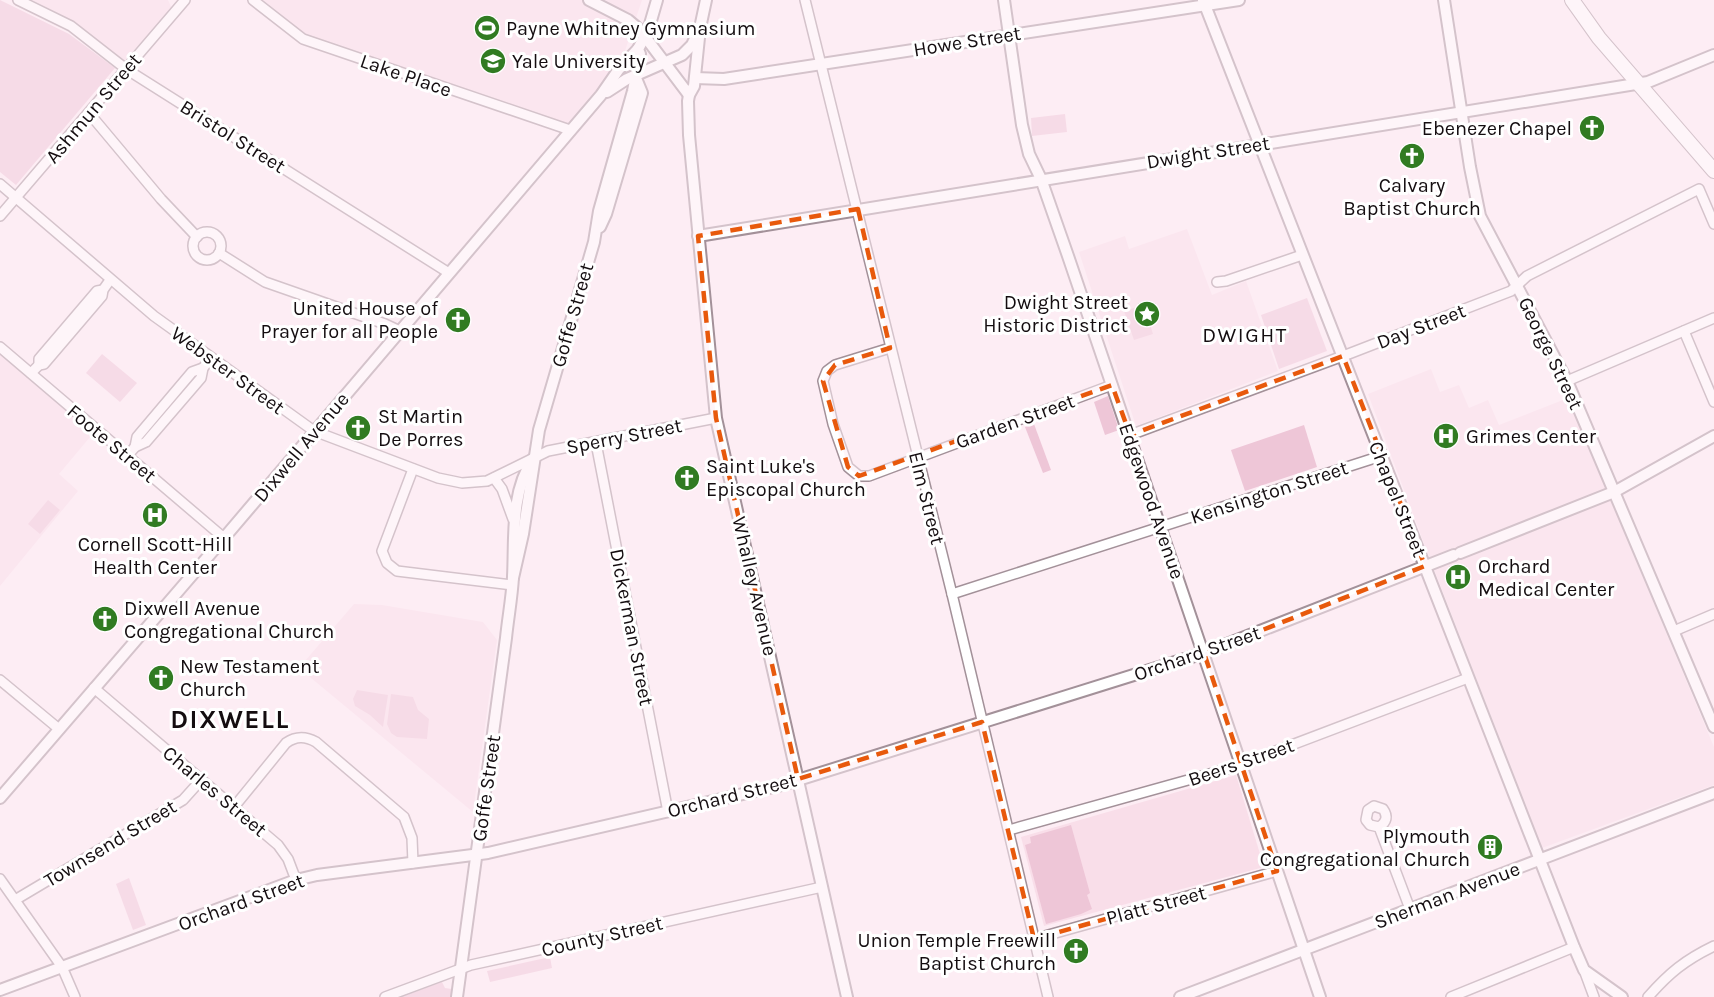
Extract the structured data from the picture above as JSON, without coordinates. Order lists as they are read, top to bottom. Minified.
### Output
{"streets":{"main road":["Howe Street","Dwight Street","Goffe Street","George Street","Dixwell Avenue","Chapel Street","Edgewood Avenue","Whalley Avenue","Orchard Street","Sherman Avenue"],"street":["Lake Place","Ashmun Street","Bristol Street","Day Street","Webster Street","Garden Street","Sperry Street","Foote Street","Kensington Street","Elm Street","Dickerman Street","Beers Street","Charles Street","Townsend Street","Platt Street","County Street"]},"crossings":[["Howe Street","Elm Street"],["Howe Street","Chapel Street"],["Howe Street","Edgewood Avenue"],["Howe Street","Whalley Avenue"],["Lake Place","Dixwell Avenue"],["Ashmun Street","Bristol Street"],["Ashmun Street","Webster Street"],["Bristol Street","Dixwell Avenue"],["Dwight Street","George Street"],["Dwight Street","Elm Street"],["Dwight Street","Chapel Street"],["Dwight Street","Edgewood Avenue"],["Dwight Street","Whalley Avenue"],["Goffe Street","Webster Street"],["Goffe Street","Sperry Street"],["Goffe Street","Dixwell Avenue"],["Goffe Street","Orchard Street"],["Goffe Street","County Street"],["Day Street","George Street"],["Day Street","Chapel Street"],["Day Street","Edgewood Avenue"],["George Street","Orchard Street"],["Webster Street","Sperry Street"],["Webster Street","Dixwell Avenue"],["Garden Street","Elm Street"],["Garden Street","Edgewood Avenue"],["Sperry Street","Whalley Avenue"],["Sperry Street","Dickerman Street"],["Foote Street","Dixwell Avenue"],["Dixwell Avenue","Whalley Avenue"],["Dixwell Avenue","Charles Street"],["Kensington Street","Elm Street"],["Kensington Street","Chapel Street"],["Kensington Street","Edgewood Avenue"],["Elm Street","Orchard Street"],["Elm Street","Beers Street"],["Elm Street","Platt Street"],["Chapel Street","Orchard Street"],["Chapel Street","Beers Street"],["Chapel Street","Sherman Avenue"],["Edgewood Avenue","Orchard Street"],["Edgewood Avenue","Beers Street"],["Edgewood Avenue","Sherman Avenue"],["Edgewood Avenue","Platt Street"],["Whalley Avenue","Orchard Street"],["Whalley Avenue","County Street"],["Dickerman Street","Orchard Street"],["Orchard Street","Charles Street"],["Charles Street","Townsend Street"]],"districts":["DWIGHT","DIXWELL"],"places":{"sports":["Payne Whitney Gymnasium"],"school or university":["Yale University"],"church":["Ebenezer Chapel","Calvary Baptist Church","United House of Prayer for all People","St Martin De Porres","Saint Luke's Episcopal Church","Dixwell Avenue Congregational Church","New Testament Church","Union Temple Freewill Baptist Church"],"place":["Dwight Street Historic District"],"hospital":["Grimes Center","Cornell Scott-Hill Health Center","Orchard Medical Center"],"building":["Plymouth Congregational Church"]}}
